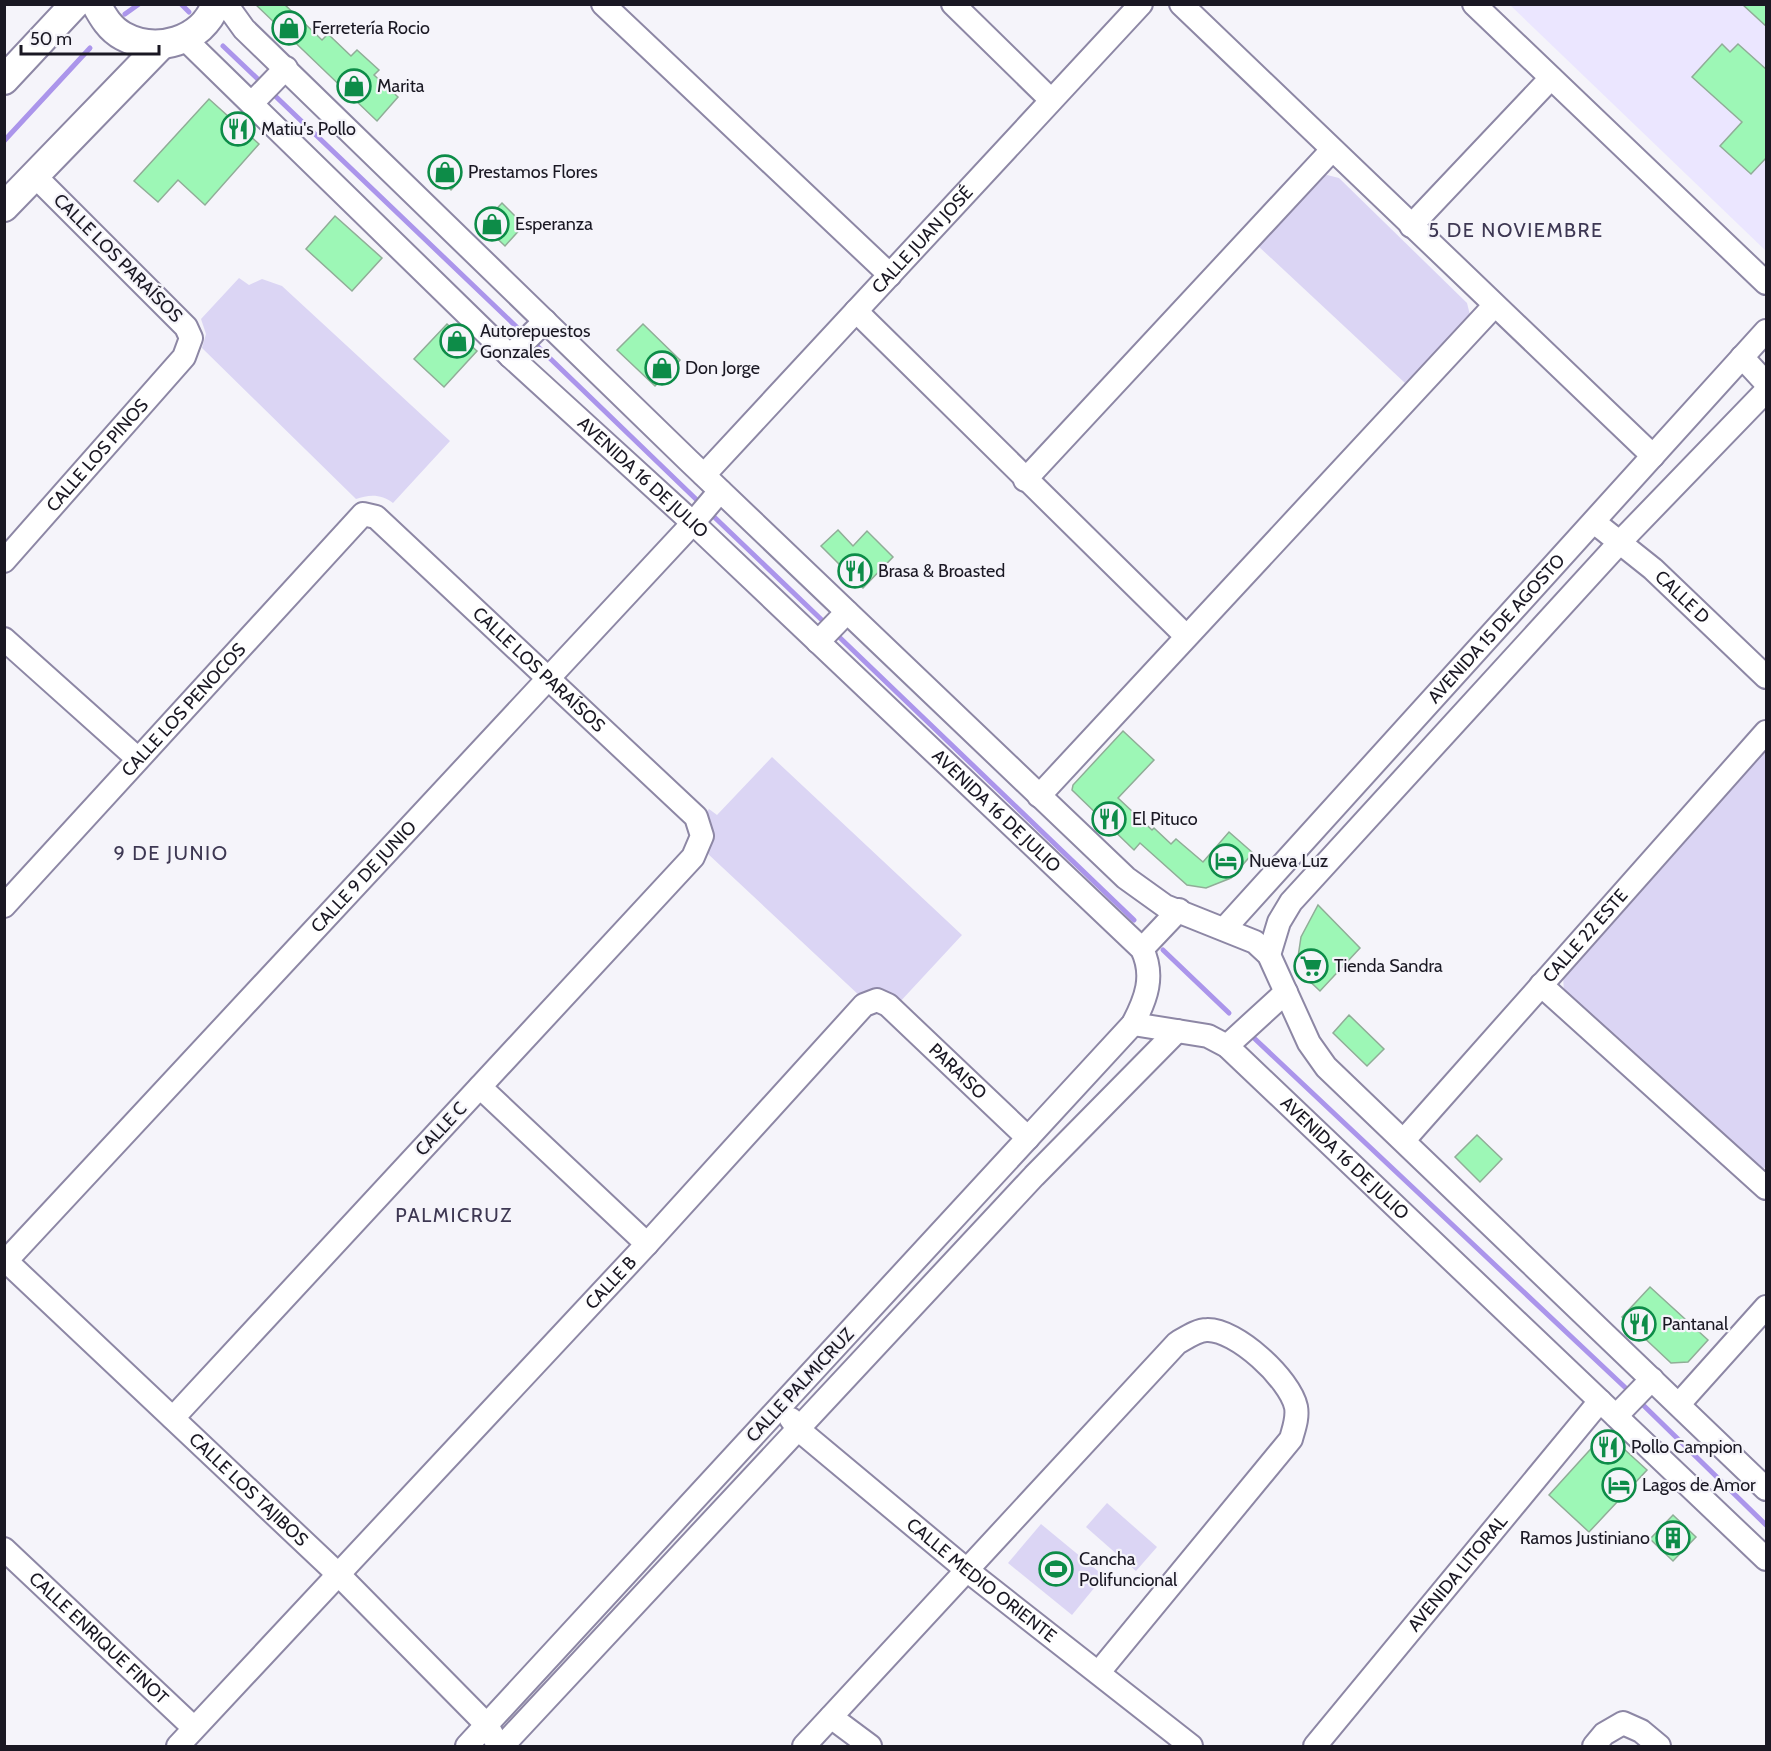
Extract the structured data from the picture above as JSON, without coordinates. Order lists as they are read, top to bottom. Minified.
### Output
{"streets":{"street":["CALLE JUAN JOSÉ","CALLE LOS PARAÍSOS","CALLE LOS PINOS","AVENIDA 16 DE JULIO","CALLE D","AVENIDA 15 DE AGOSTO","CALLE LOS PENOCOS","CALLE 9 DE JUNIO","CALLE 22 ESTE","PARAISO","CALLE C","CALLE B","CALLE PALMICRUZ","CALLE LOS TAJIBOS","AVENIDA LITORAL","CALLE MEDIO ORIENTE","CALLE ENRIQUE FINOT"]},"crossings":[["CALLE JUAN JOSÉ","AVENIDA 16 DE JULIO"],["CALLE LOS PARAÍSOS","CALLE LOS PINOS"],["CALLE LOS PARAÍSOS","CALLE LOS PENOCOS"],["CALLE LOS PARAÍSOS","CALLE 9 DE JUNIO"],["CALLE LOS PARAÍSOS","CALLE C"],["AVENIDA 16 DE JULIO","AVENIDA 15 DE AGOSTO"],["AVENIDA 16 DE JULIO","CALLE 9 DE JUNIO"],["AVENIDA 16 DE JULIO","CALLE 22 ESTE"],["AVENIDA 16 DE JULIO","CALLE PALMICRUZ"],["AVENIDA 16 DE JULIO","AVENIDA LITORAL"],["CALLE D","AVENIDA 15 DE AGOSTO"],["CALLE 9 DE JUNIO","CALLE LOS TAJIBOS"],["PARAISO","CALLE B"],["PARAISO","CALLE PALMICRUZ"],["CALLE C","CALLE LOS TAJIBOS"],["CALLE B","CALLE LOS TAJIBOS"],["CALLE B","CALLE ENRIQUE FINOT"],["CALLE PALMICRUZ","CALLE LOS TAJIBOS"],["CALLE PALMICRUZ","CALLE MEDIO ORIENTE"]],"districts":["5 DE NOVIEMBRE","9 DE JUNIO","PALMICRUZ"],"places":{"shop":["Ferretería Rocio","Marita","Prestamos Flores","Esperanza","Autorepuestos Gonzales","Don Jorge"],"restaurant":["Matiu's Pollo","Brasa & Broasted","El Pituco","Pantanal","Pollo Campion"],"hotel":["Nueva Luz","Lagos de Amor"],"supermarket":["Tienda Sandra"],"building":["Ramos Justiniano"],"sports":["Cancha Polifuncional"]},"scale_bar":"50 m"}
